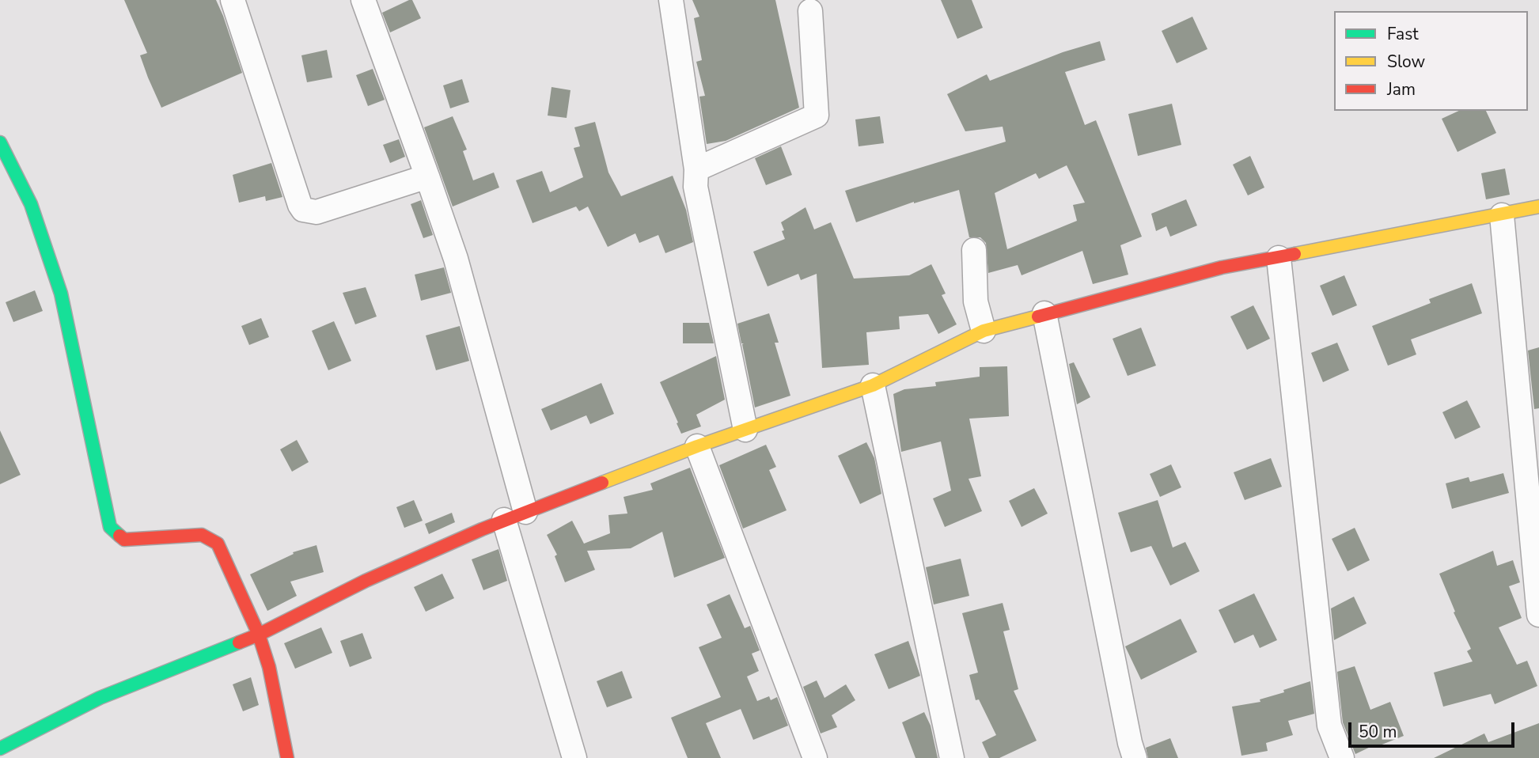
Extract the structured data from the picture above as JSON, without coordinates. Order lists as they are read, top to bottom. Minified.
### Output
{"legend":["Fast","Slow","Jam"],"scale_bar":"50 m"}
